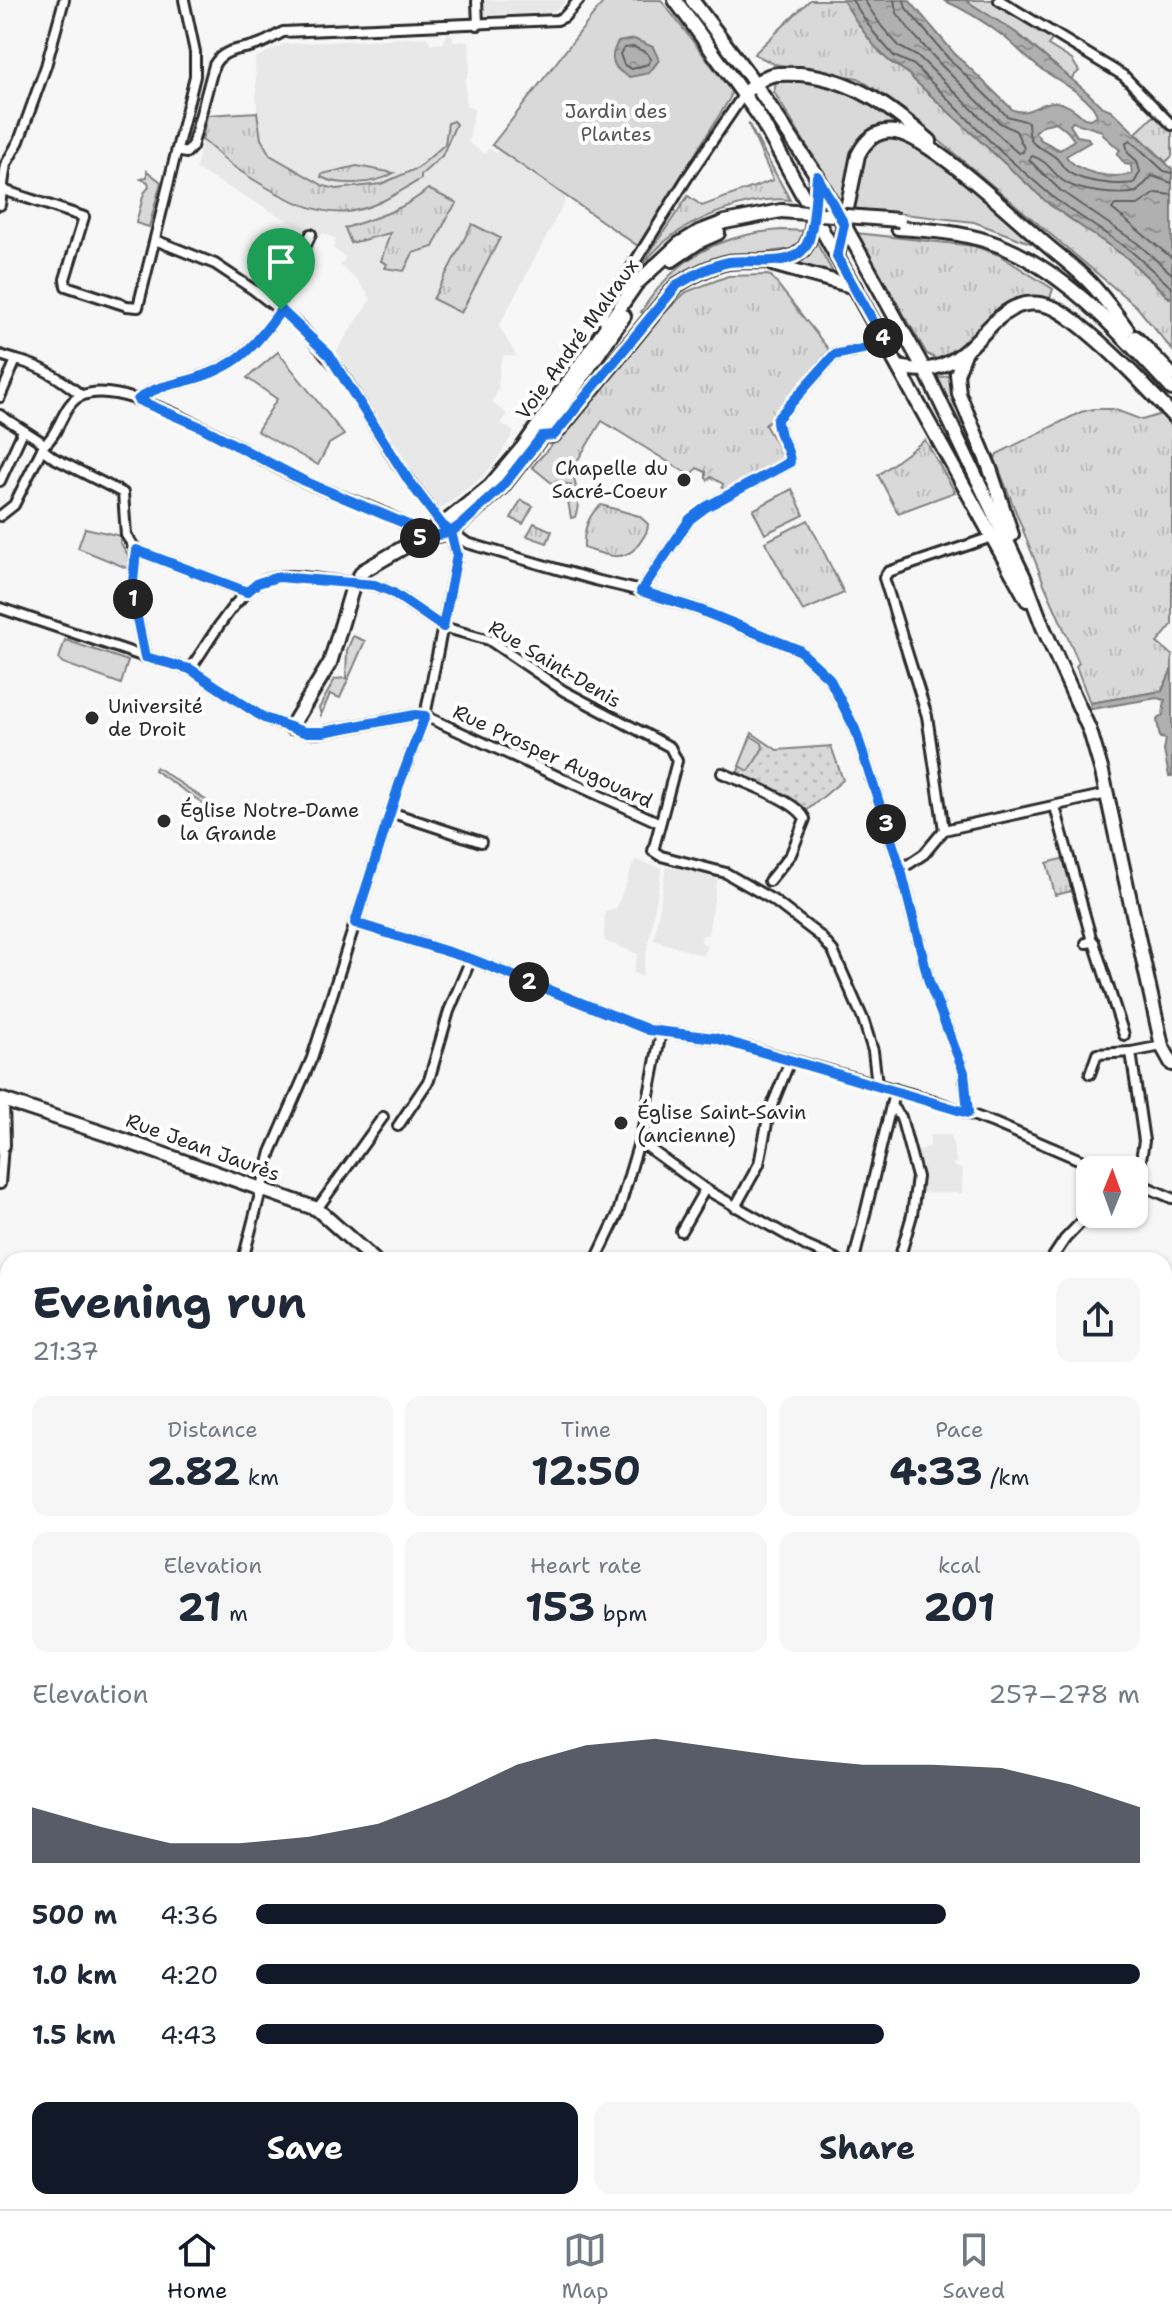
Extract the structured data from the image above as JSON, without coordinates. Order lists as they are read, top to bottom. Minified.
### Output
{"streets":{"main road":["Voie André Malraux","Rue Jean Jaurès"],"street":["Rue Saint-Denis","Rue Prosper Augouard"]},"crossings":[["Voie André Malraux","Rue Prosper Augouard"],["Rue Saint-Denis","Rue Prosper Augouard"]],"parks":["Jardin des Plantes"],"places":["Chapelle du Sacré-Coeur","Université de Droit","Église Notre-Dame la Grande","Église Saint-Savin (ancienne)"],"north":"top","page":{"pins":["4","5","1","3","2"],"heading":["Evening run","21:37"],"stats":[["Distance","2.82 km"],["Time","12:50"],["Pace","4:33 /km"],["Elevation","21 m"],["Heart rate","153 bpm"],["kcal","201"]],"chart":["Elevation","257–278 m"],"list":[{"name":"500 m","note":"4:36"},{"name":"1.0 km","note":"4:20"},{"name":"1.5 km","note":"4:43"}],"buttons":["Save","Share"],"tabs":["Home","Map","Saved"]}}
